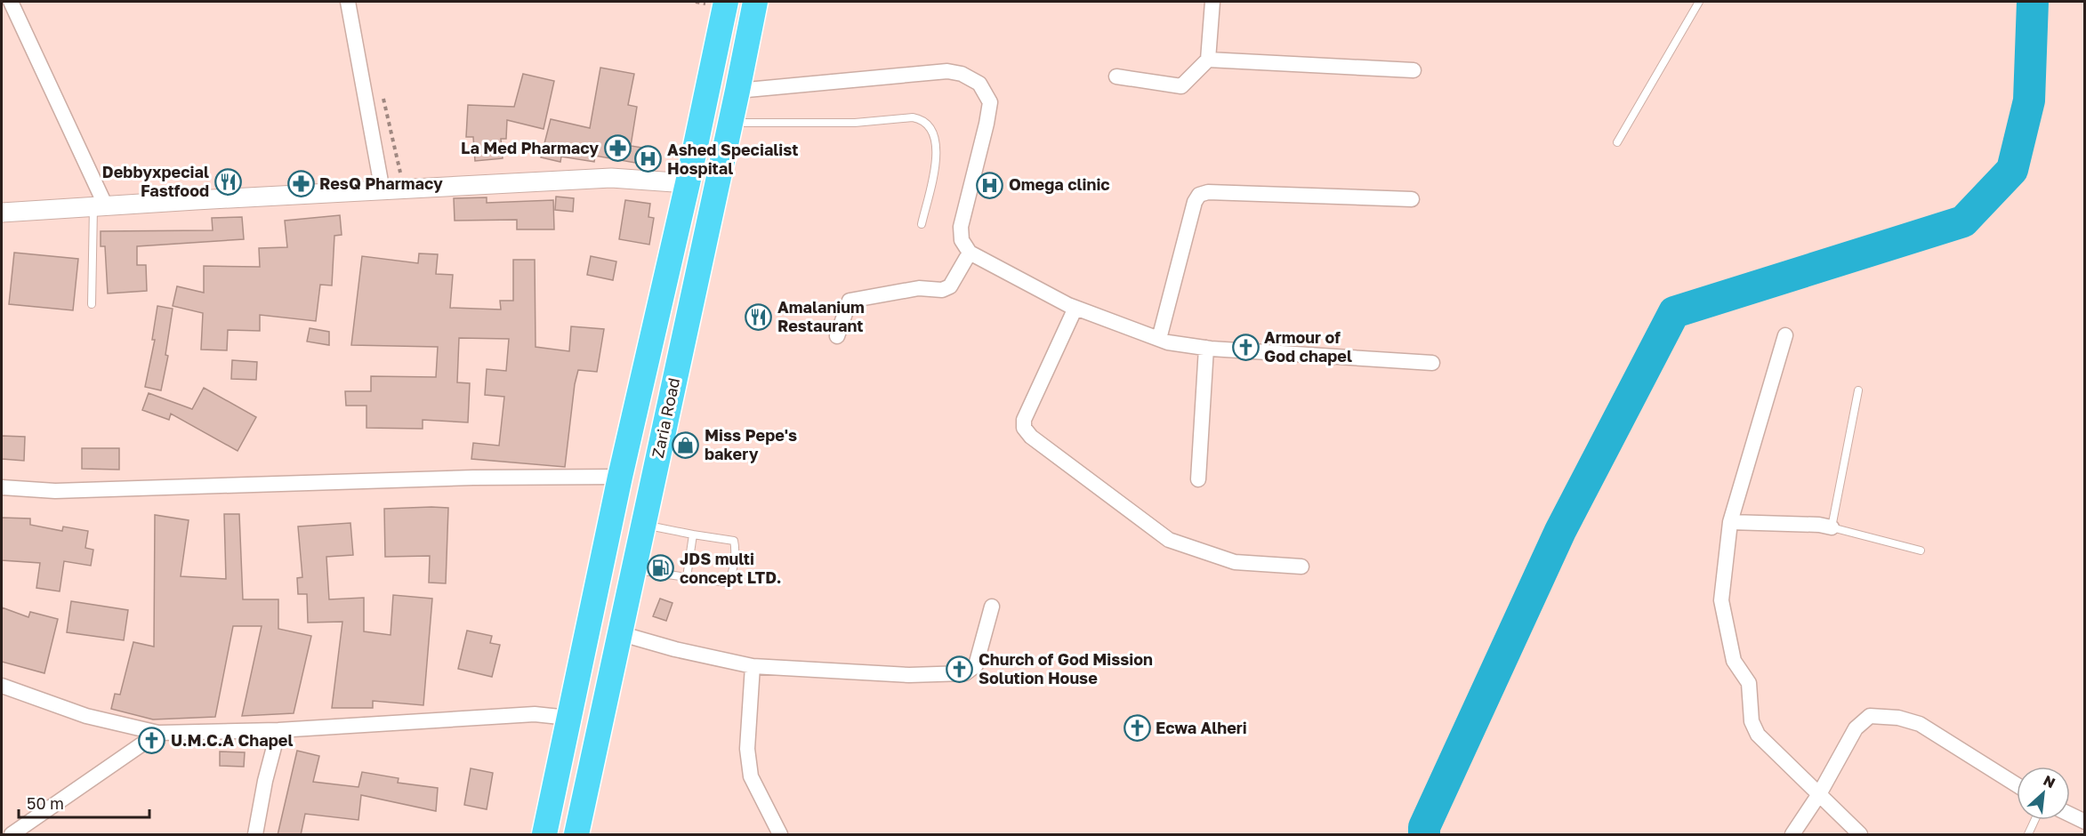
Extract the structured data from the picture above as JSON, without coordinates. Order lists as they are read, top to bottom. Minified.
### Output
{"streets":{"highway":["Zaria Road"]},"places":{"pharmacy":["La Med Pharmacy","ResQ Pharmacy"],"hospital":["Ashed Specialist Hospital","Omega clinic"],"restaurant":["Debbyxpecial Fastfood","Amalanium Restaurant"],"church":["Armour of God chapel","Church of God Mission Solution House","Ecwa Alheri","U.M.C.A Chapel"],"shop":["Miss Pepe's bakery"],"fuel station":["JDS multi concept LTD."]},"scale_bar":"50 m","north":"top right"}
